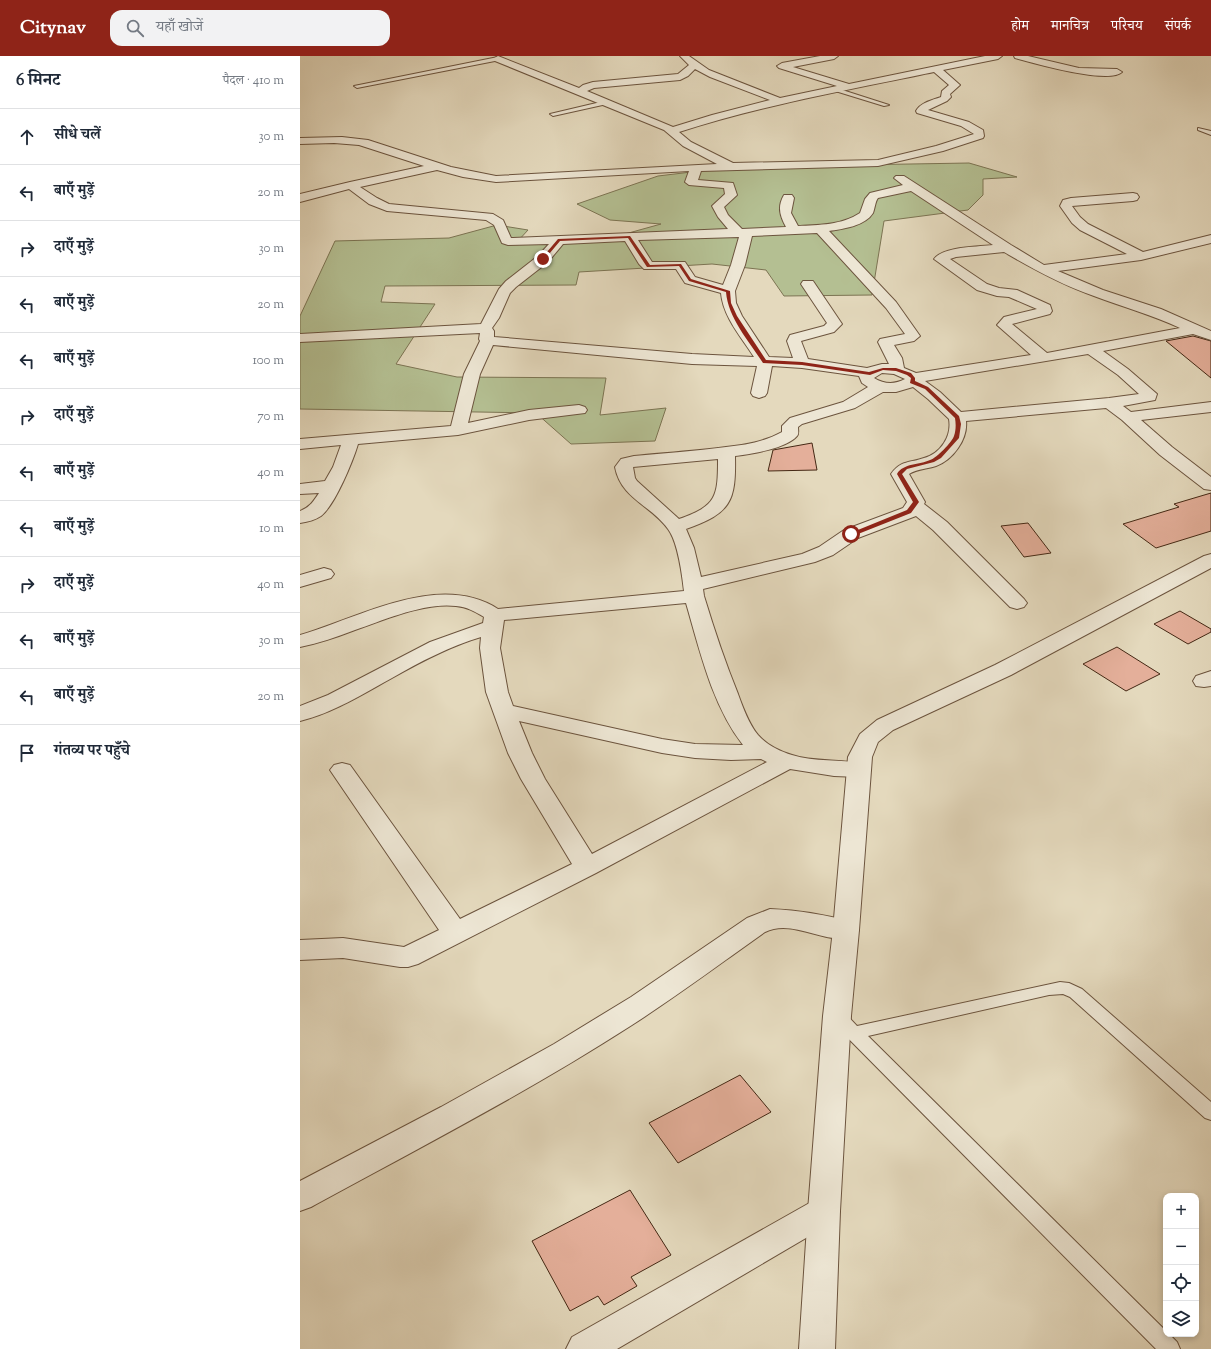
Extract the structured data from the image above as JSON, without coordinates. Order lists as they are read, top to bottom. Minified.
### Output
{"page":{"header":"Citynav","search":"यहाँ खोजें","nav":["होम","मानचित्र","परिचय","संपर्क"],"heading":["6 मिनट","पैदल · 410 m"],"list":[["सीधे चलें","30 m"],["बाएँ मुड़ें","20 m"],["दाएँ मुड़ें","30 m"],["बाएँ मुड़ें","20 m"],["बाएँ मुड़ें","100 m"],["दाएँ मुड़ें","70 m"],["बाएँ मुड़ें","40 m"],["बाएँ मुड़ें","10 m"],["दाएँ मुड़ें","40 m"],["बाएँ मुड़ें","30 m"],["बाएँ मुड़ें","20 m"],"गंतव्य पर पहुँचे"],"map_buttons":["+","−"]}}
